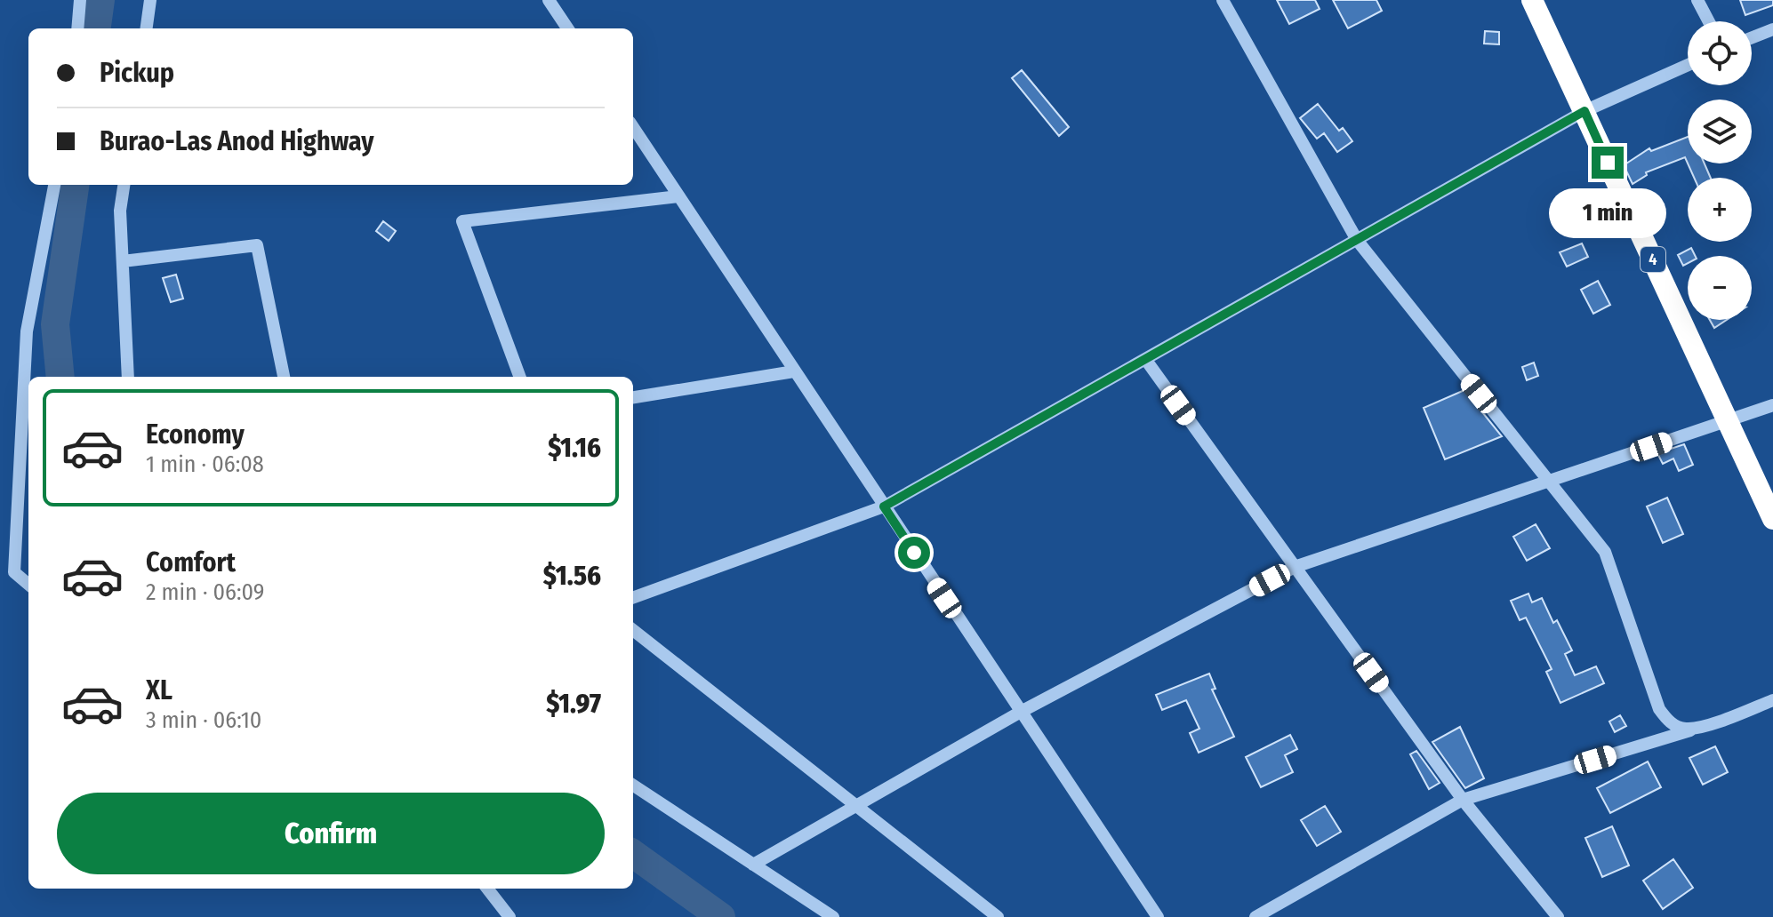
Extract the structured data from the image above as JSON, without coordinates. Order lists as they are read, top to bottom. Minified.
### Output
{"streets":{"highway":["4"]},"page":{"map_buttons":["+","−"],"banner":["Pickup","Burao-Las Anod Highway"],"bubble":"1 min","list":[{"name":"Economy","note":"1 min · 06:08","value":"$1.16"},{"name":"Comfort","note":"2 min · 06:09","value":"$1.56"},{"name":"XL","note":"3 min · 06:10","value":"$1.97"}],"buttons":"Confirm"}}
